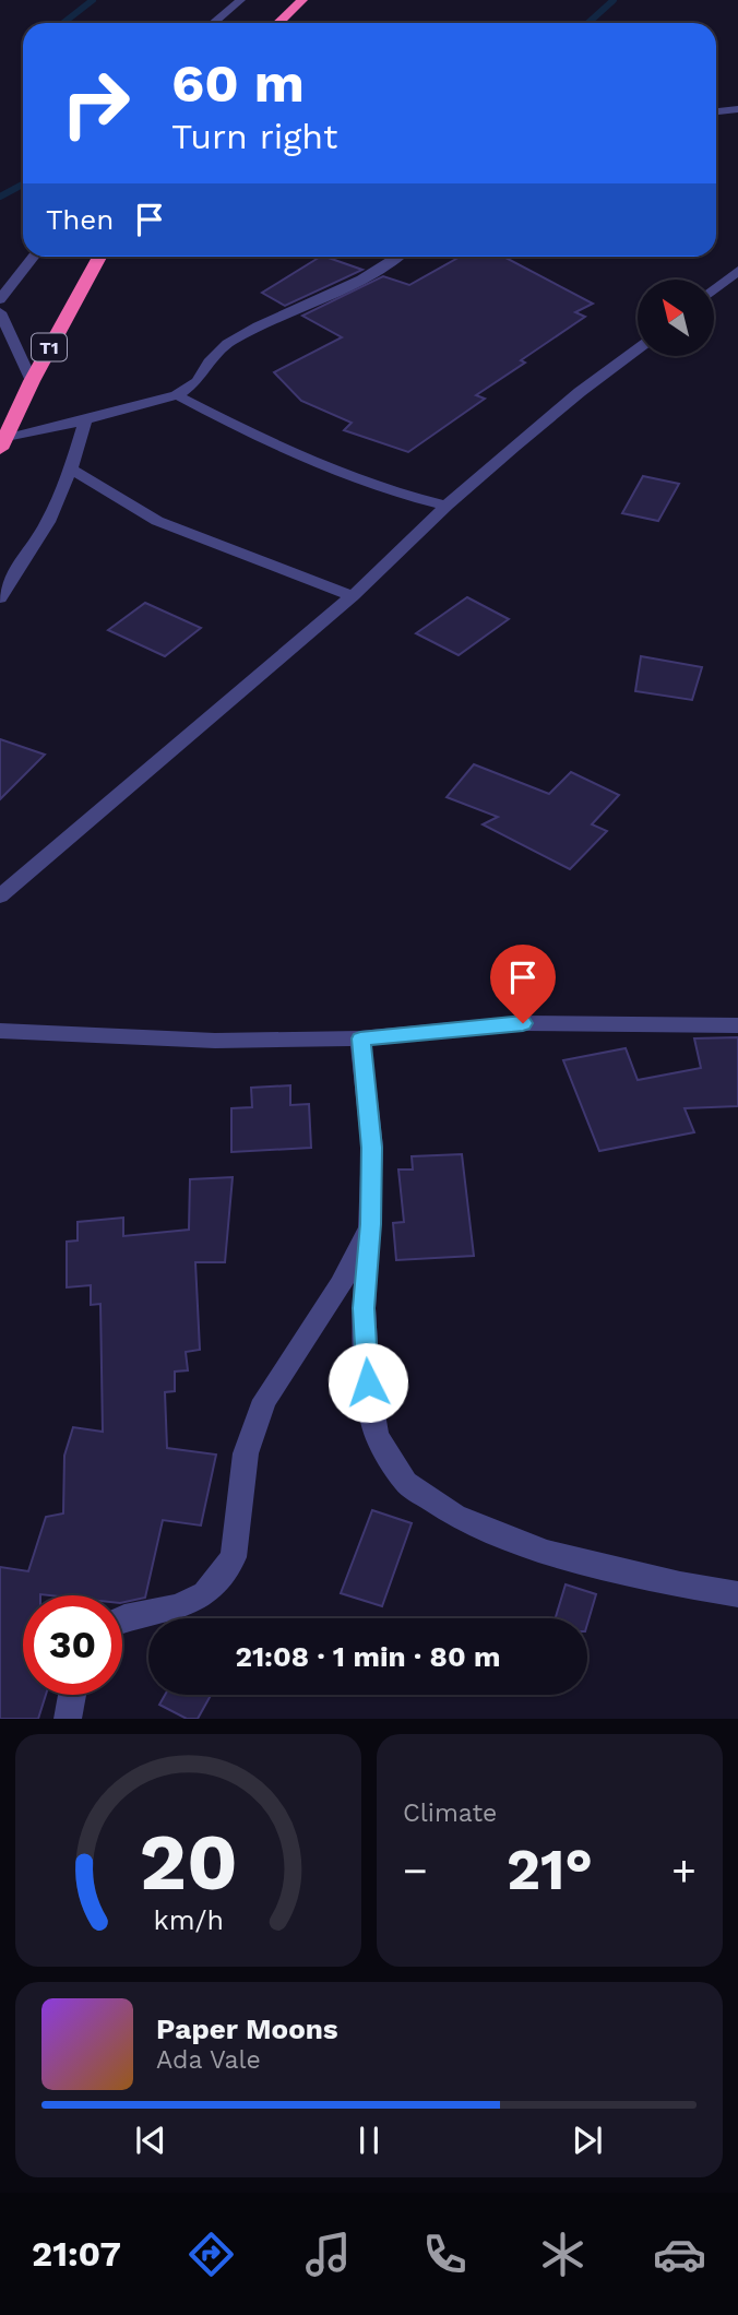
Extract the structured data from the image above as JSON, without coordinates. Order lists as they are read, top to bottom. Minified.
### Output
{"streets":{"highway":["T1"]},"north":"top left","page":{"turn":["60 m","Turn right"],"then":"Then","limit":"30","trip":"21:08 · 1 min · 80 m","tile":"Climate","heat":["−","21°","+"],"song":["Paper Moons","Ada Vale"],"tabs":"21:07","gauge":["20","km/h"]}}
